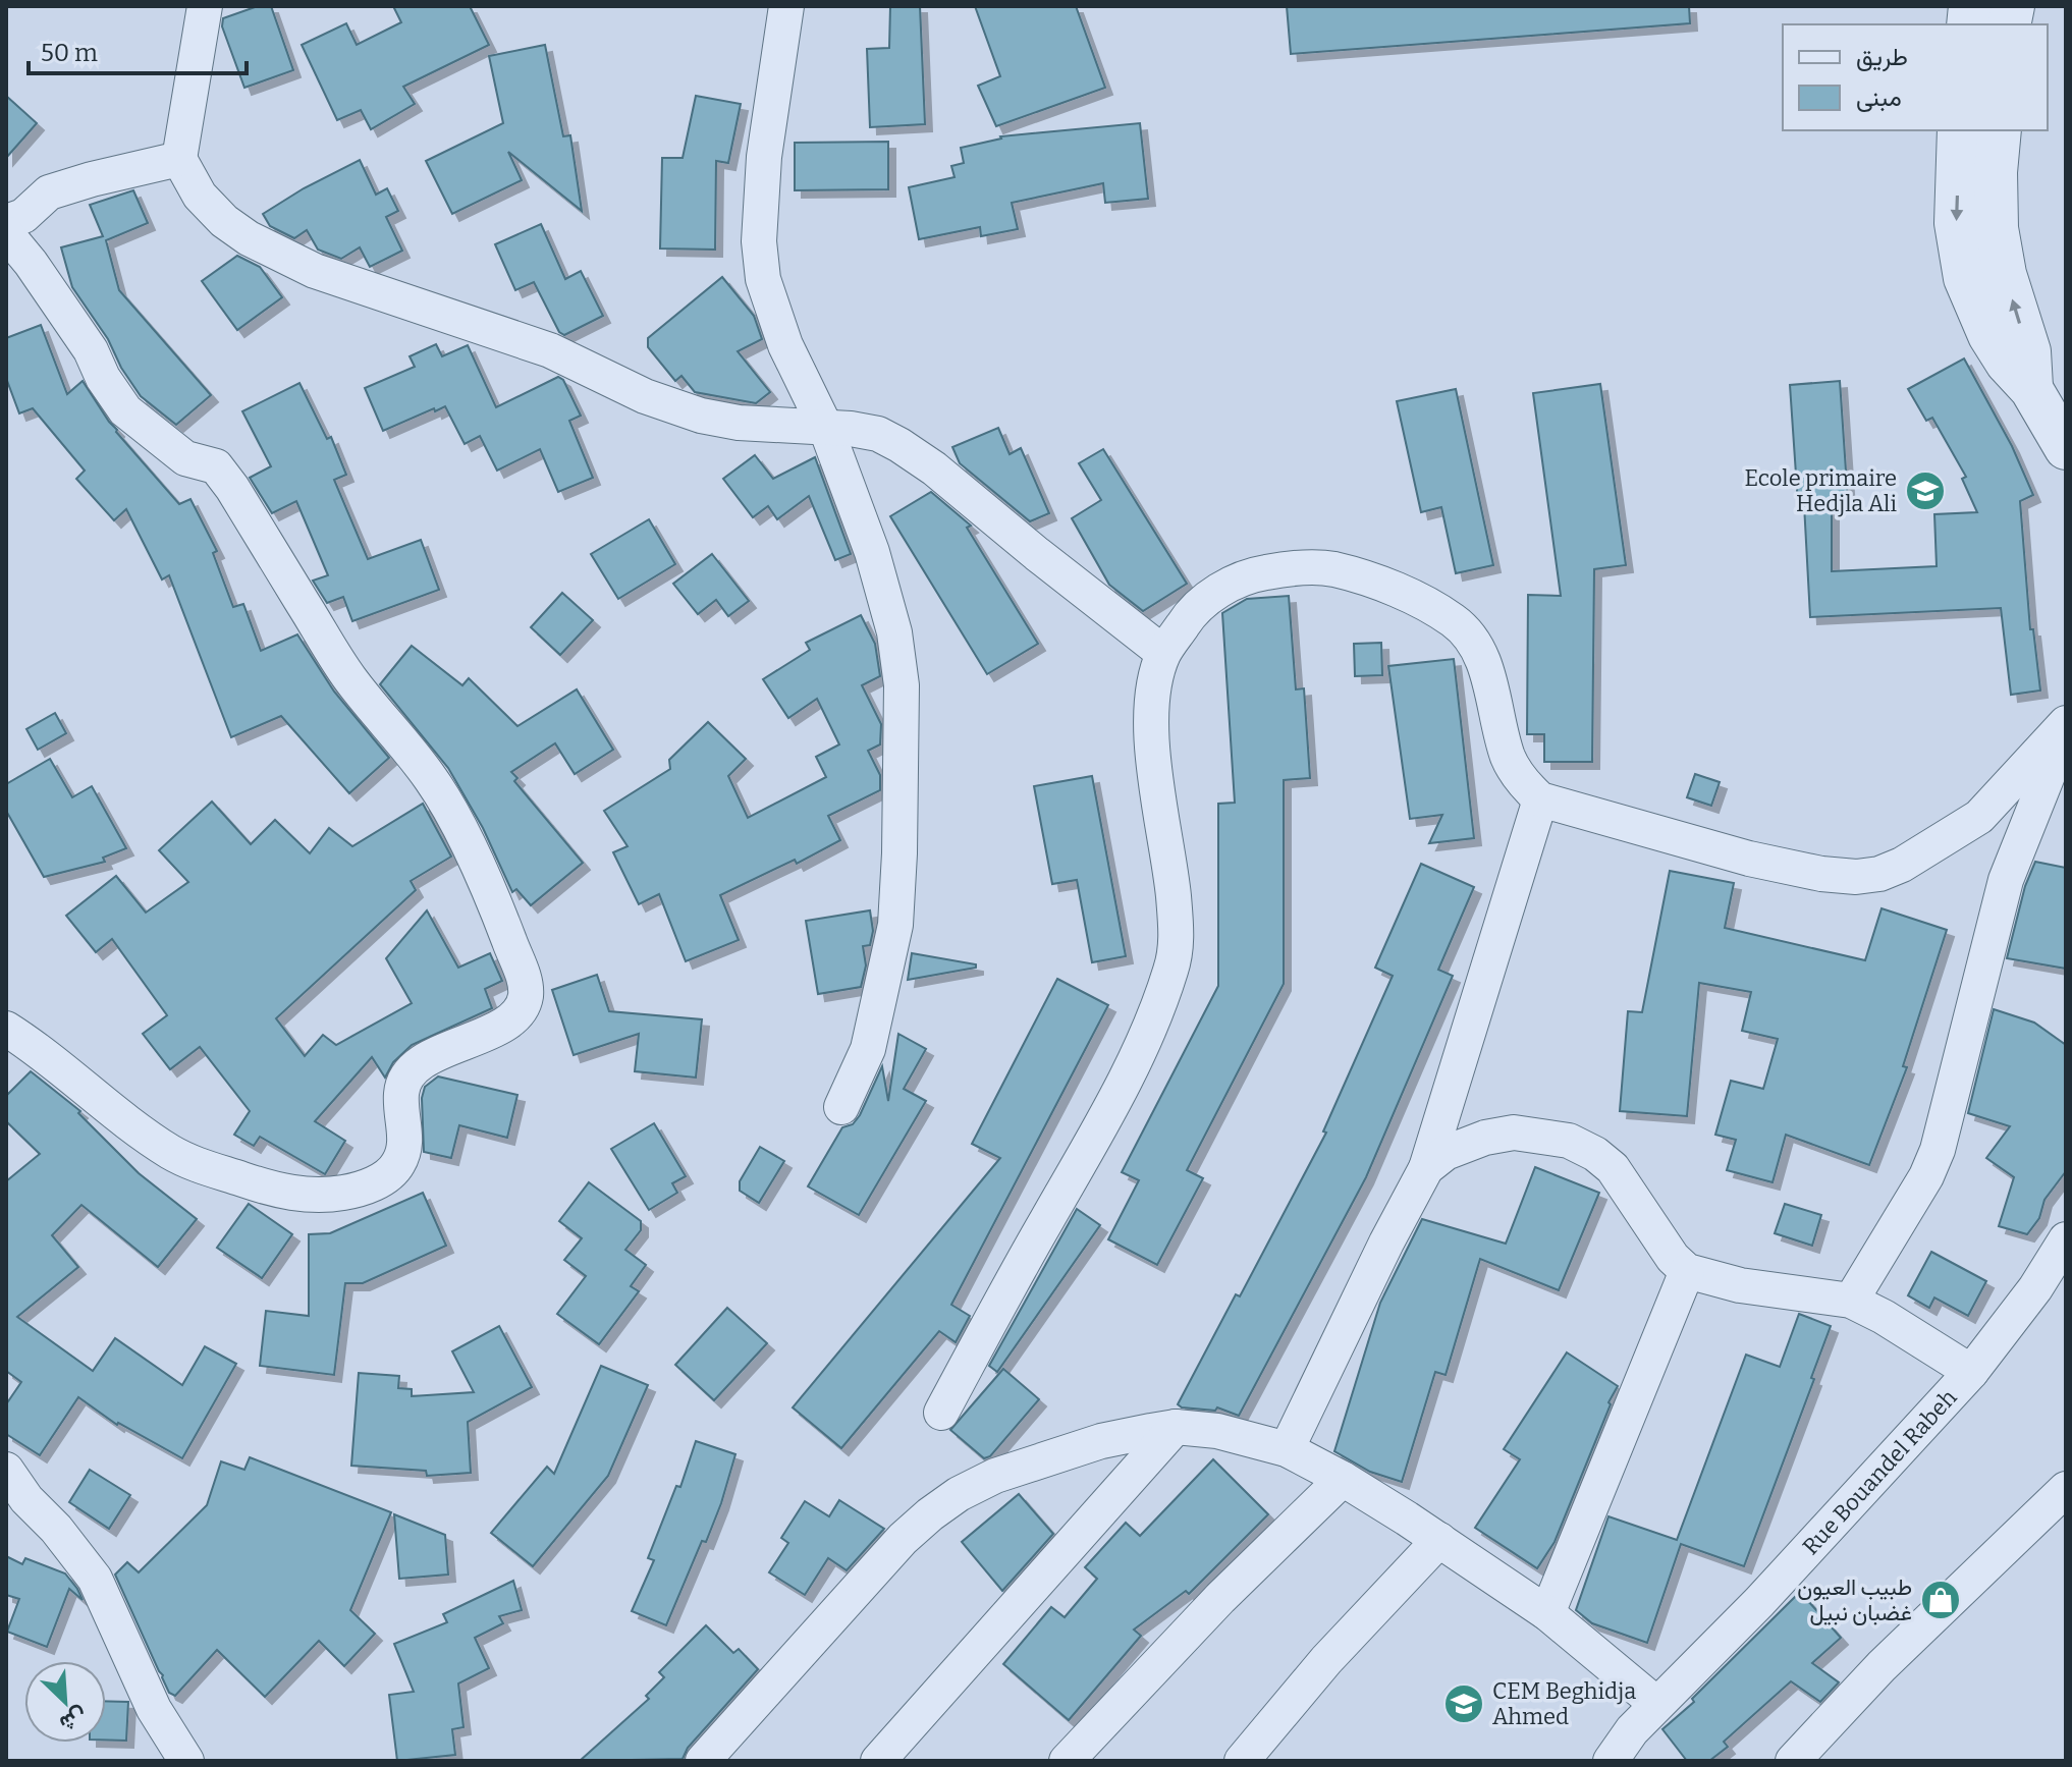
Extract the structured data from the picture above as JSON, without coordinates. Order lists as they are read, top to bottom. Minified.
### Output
{"streets":{"street":["Rue Bouandel Rabeh"]},"places":{"school or university":["Ecole primaire Hedjla Ali","CEM Beghidja Ahmed"],"shop":["طبيب العيون غضبان نبيل"]},"legend":["طريق","مبنى"],"scale_bar":"50 m","north":"bottom right"}
